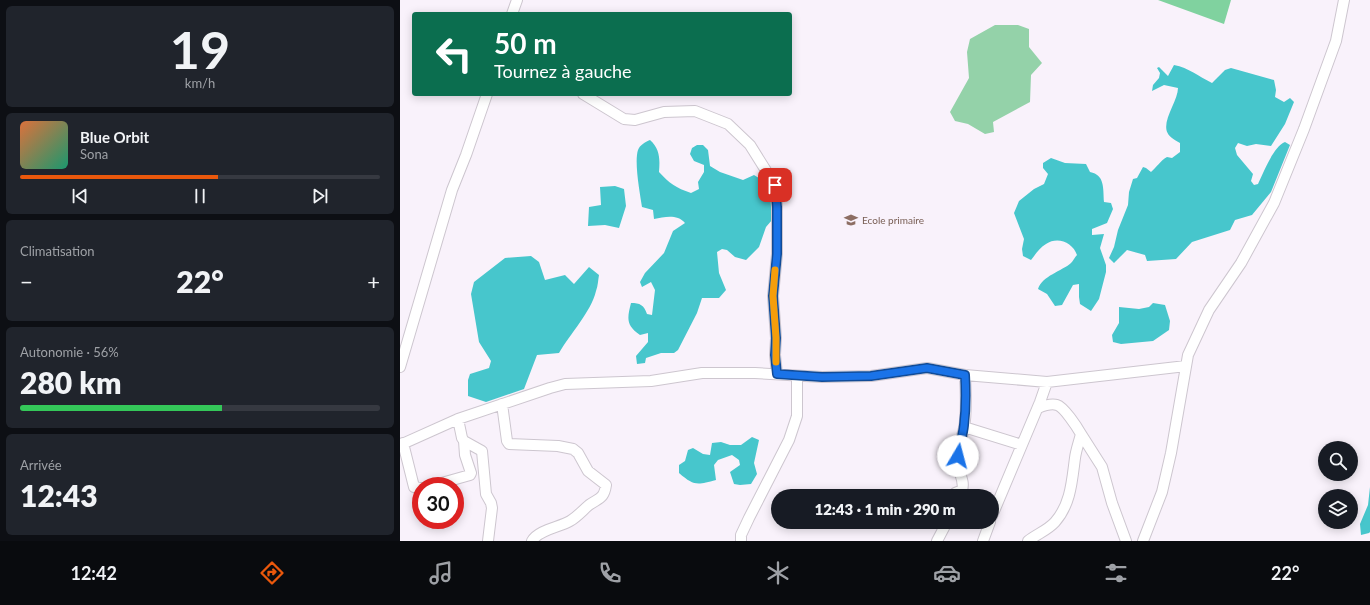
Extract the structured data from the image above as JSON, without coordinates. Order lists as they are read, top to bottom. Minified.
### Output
{"places":{"school or university":["Ecole primaire"]},"page":{"tile":[["19","km/h"],"Climatisation",["Autonomie · 56%","280 km"],["Arrivée","12:43"]],"turn":["50 m","Tournez à gauche"],"song":["Blue Orbit","Sona"],"heat":["−","22°","+"],"limit":"30","trip":"12:43 · 1 min · 290 m","tabs":["12:42","22°"]}}
